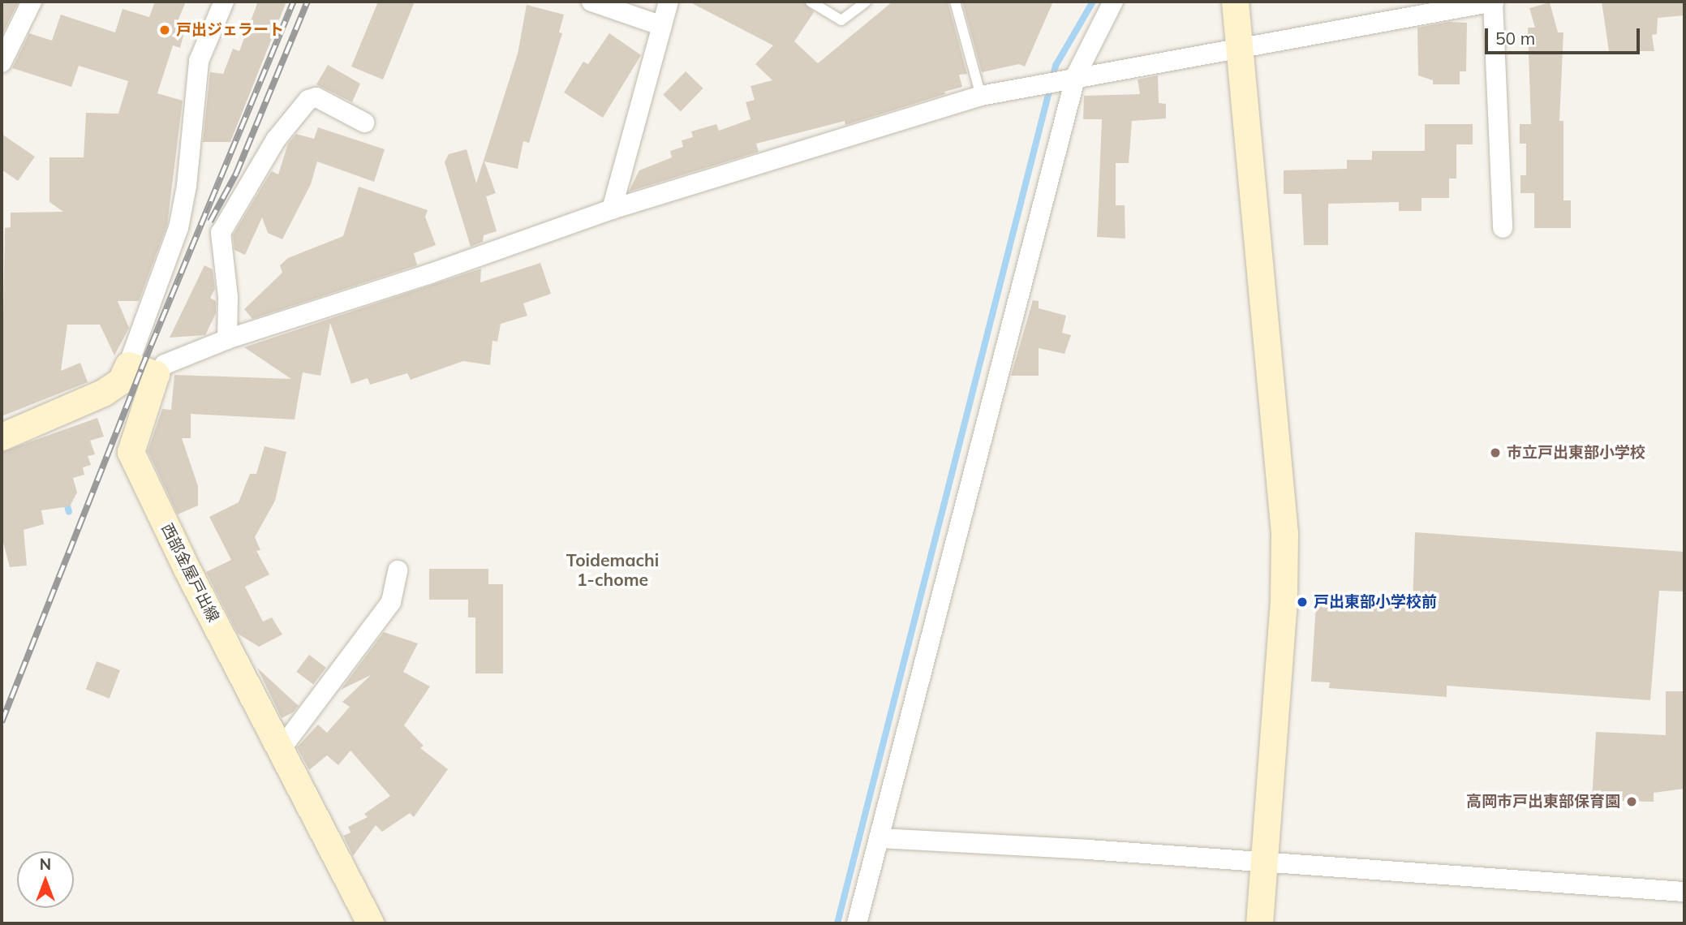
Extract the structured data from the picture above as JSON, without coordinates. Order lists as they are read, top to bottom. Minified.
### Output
{"streets":{"street":["西部金屋戸出線"]},"districts":["Toidemachi 1-chome"],"places":["戸出ジェラート","市立戸出東部小学校","戸出東部小学校前","高岡市戸出東部保育園"],"scale_bar":"50 m","north":"top"}
